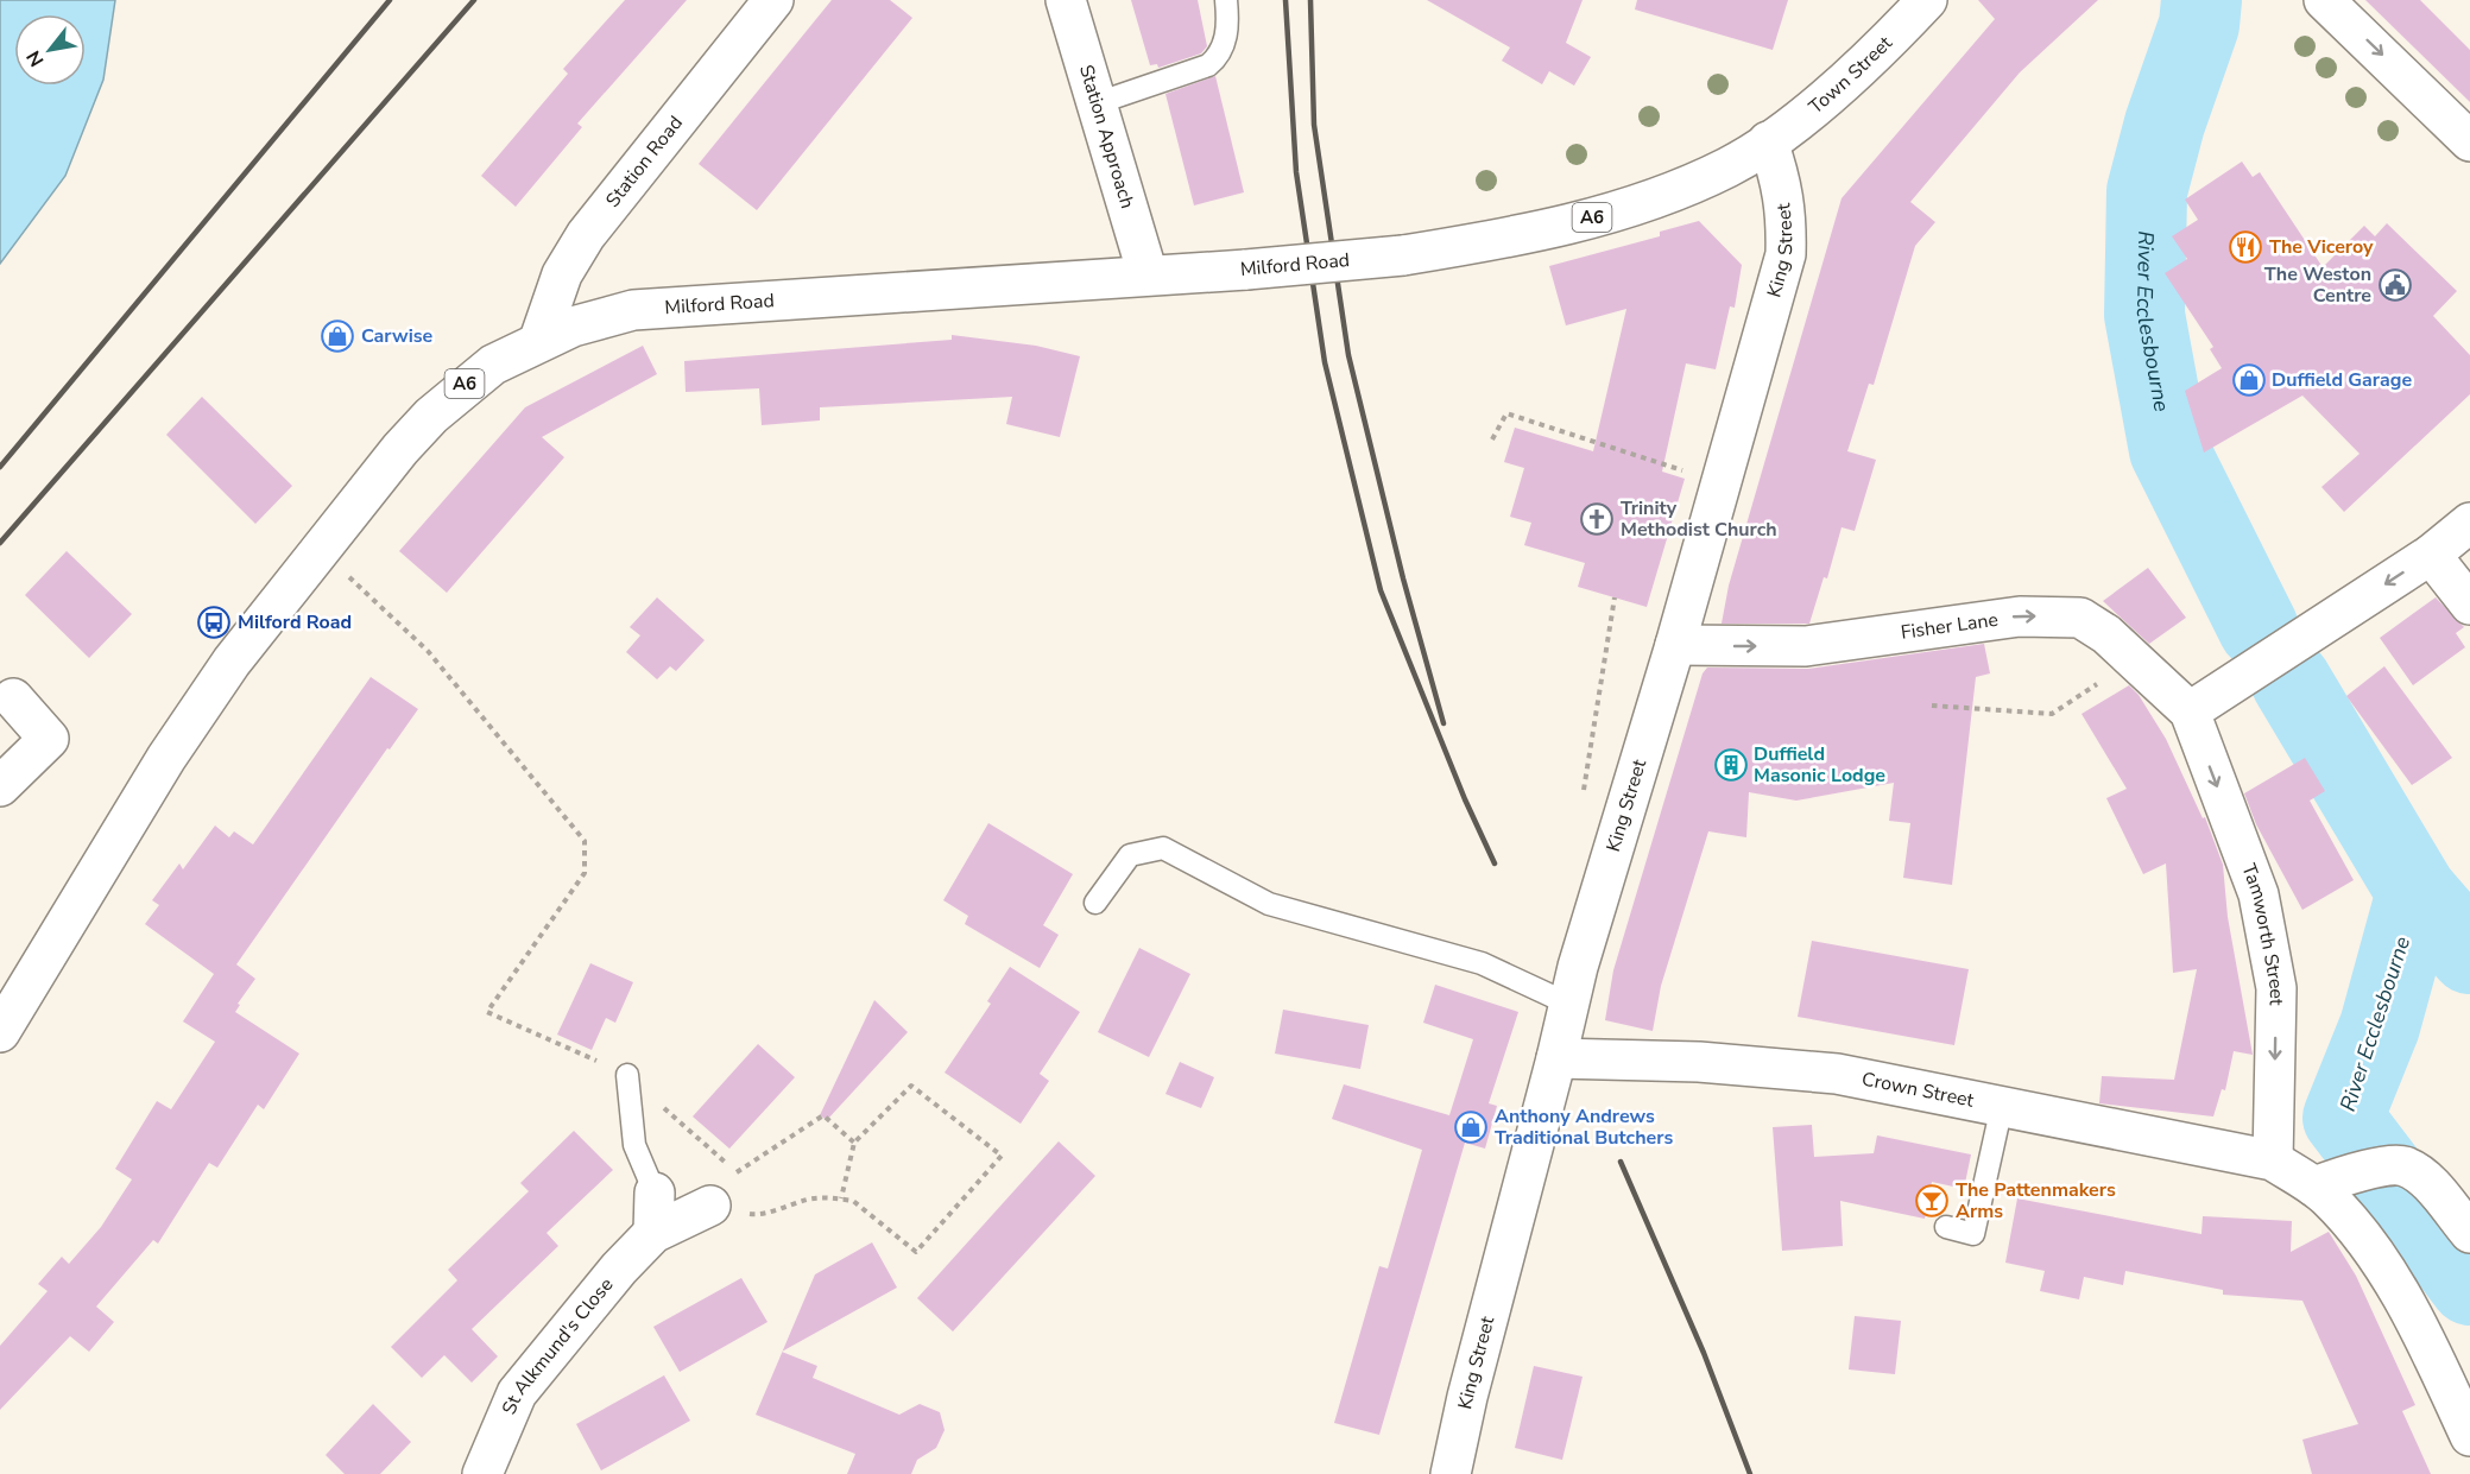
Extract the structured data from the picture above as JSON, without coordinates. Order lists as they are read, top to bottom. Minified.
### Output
{"streets":{"main road":["Town Street","Station Approach","Station Road","A6","King Street","Milford Road","Fisher Lane","Tamworth Street","Crown Street","St Alkmund's Close"]},"crossings":[["Town Street","King Street"],["Town Street","Milford Road"],["Station Approach","Milford Road"],["Station Road","Milford Road"],["King Street","Milford Road"],["King Street","Fisher Lane"],["King Street","Crown Street"],["Fisher Lane","Tamworth Street"],["Tamworth Street","Crown Street"]],"one_way":["Fisher Lane","Tamworth Street"],"water":["River Ecclesbourne"],"places":{"restaurant":["The Viceroy"],"public building":["The Weston Centre"],"shop":["Carwise","Duffield Garage","Anthony Andrews Traditional Butchers"],"church":["Trinity Methodist Church"],"bus stop":["Milford Road"],"building":["Duffield Masonic Lodge"],"bar":["The Pattenmakers Arms"]},"north":"bottom left"}
